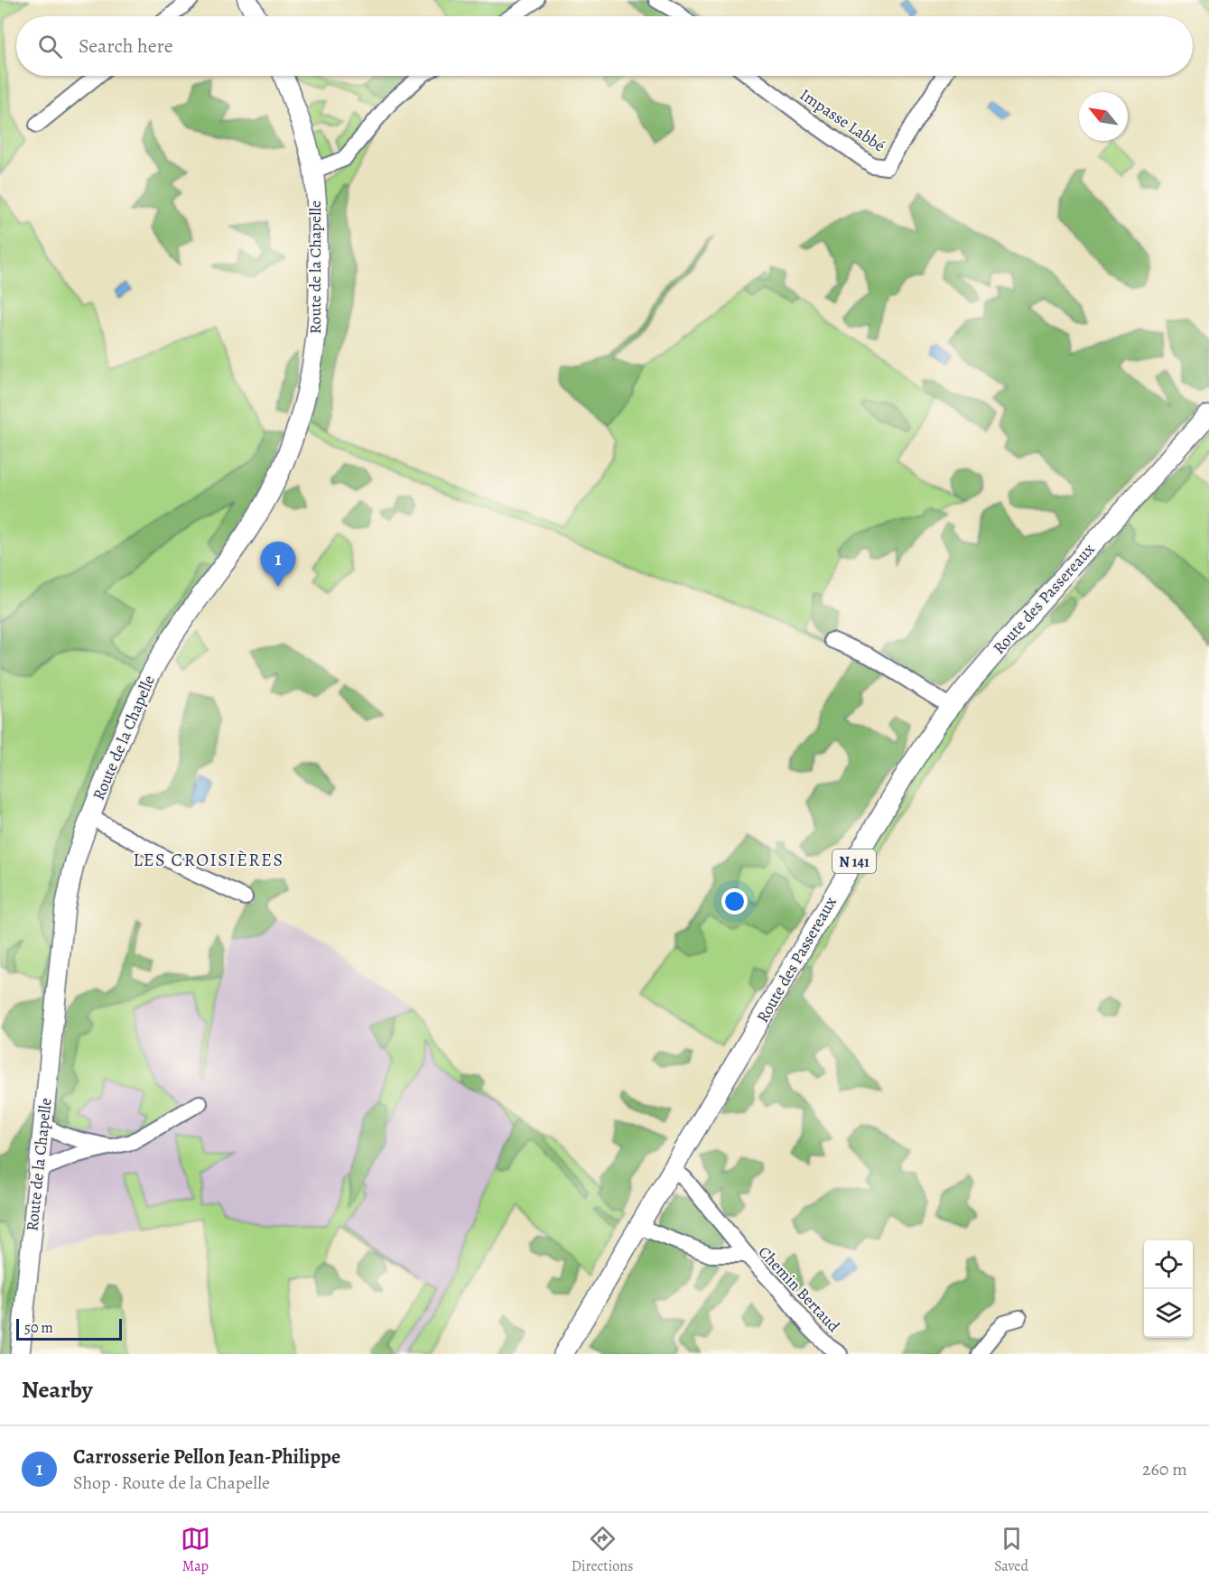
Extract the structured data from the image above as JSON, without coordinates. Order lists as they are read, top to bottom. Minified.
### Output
{"streets":{"main road":["Route de la Chapelle","Route des Passereaux","N 141"],"street":["Impasse Labbé","Chemin Bertaud"]},"crossings":[["Route des Passereaux","Chemin Bertaud"]],"districts":["LES CROISIÈRES"],"scale_bar":"50 m","north":"top left","page":{"search":"Search here","pins":"1","scale":"50 m","heading":"Nearby","list":[{"mark":"1","name":"Carrosserie Pellon Jean-Philippe","note":"Shop · Route de la Chapelle","value":"260 m"}],"nav":["Map","Directions","Saved"]}}
